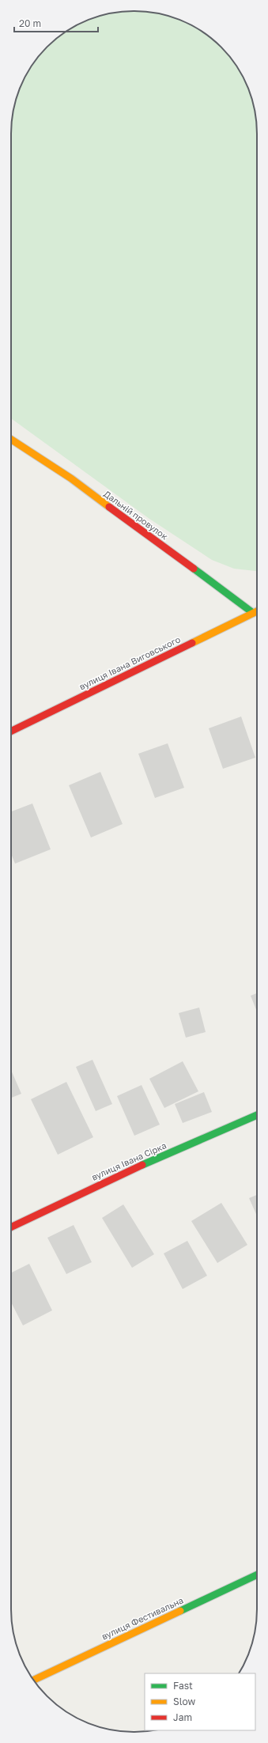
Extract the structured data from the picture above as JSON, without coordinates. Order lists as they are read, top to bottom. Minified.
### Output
{"streets":{"street":["Дальній провулок","вулиця Івана Виговського","вулиця Івана Сірка","вулиця Фестивальна"]},"crossings":[["Дальній провулок","вулиця Івана Виговського"]],"legend":["Fast","Slow","Jam"],"scale_bar":"20 m"}
